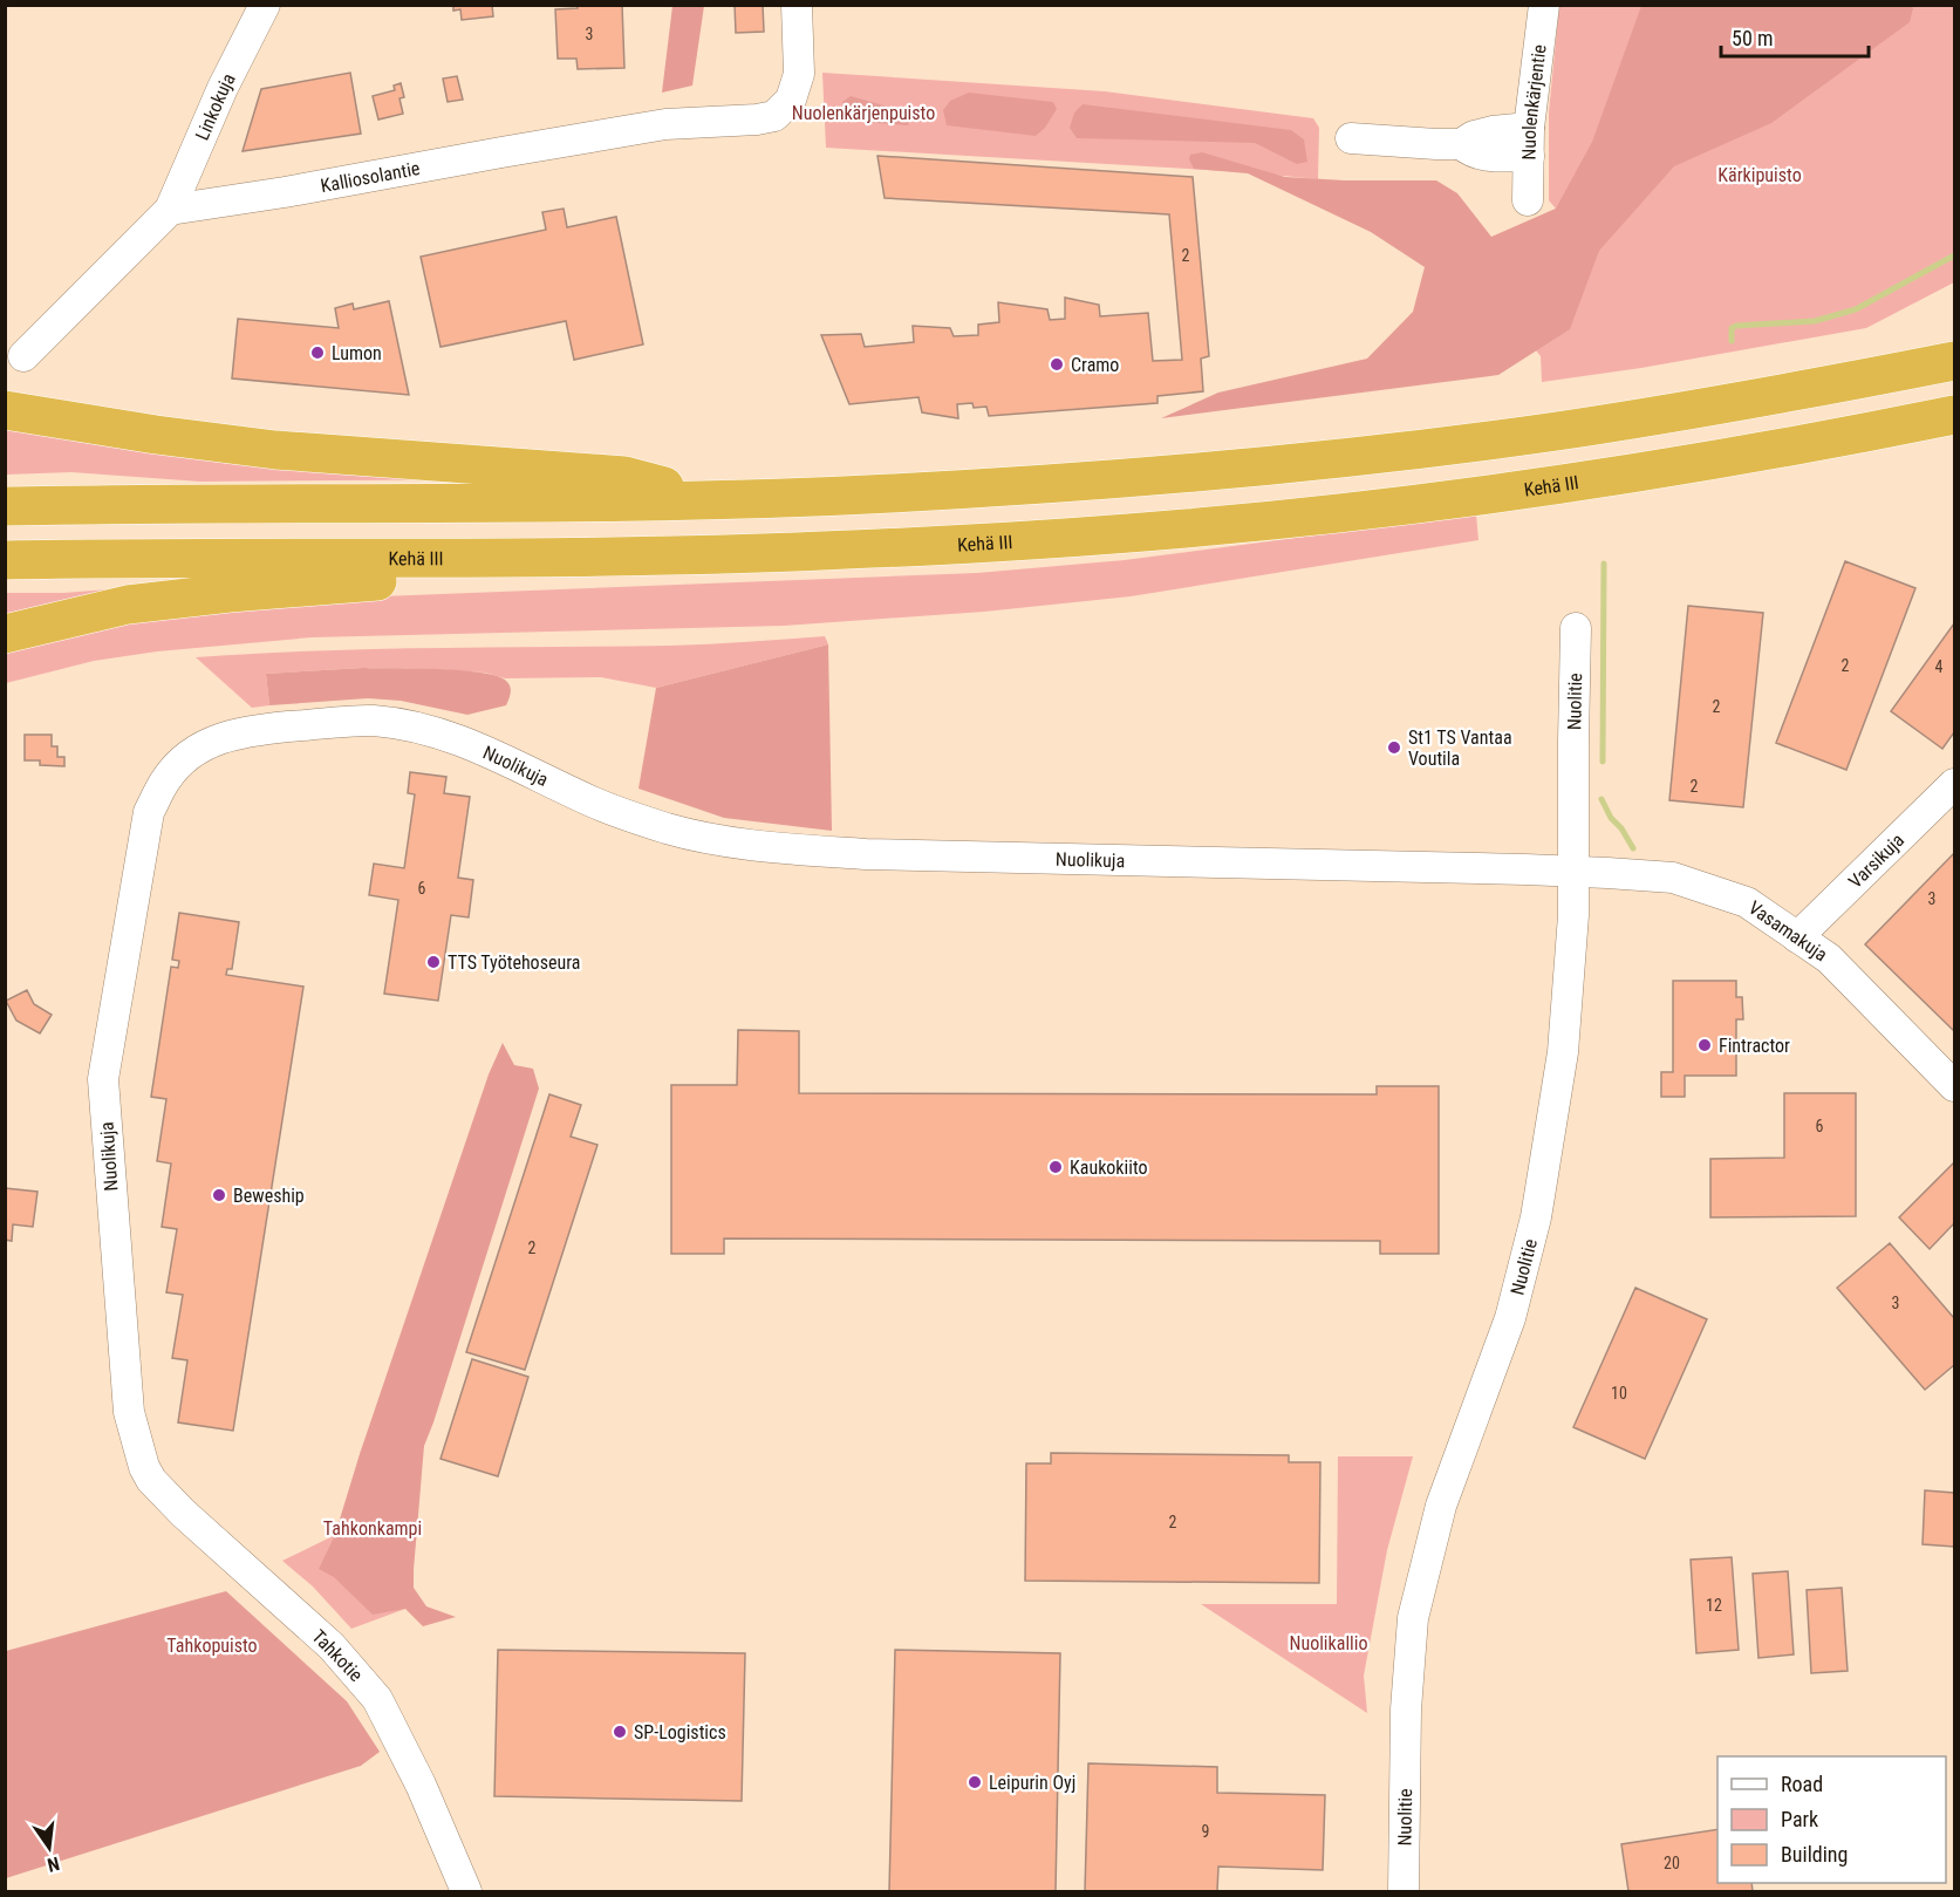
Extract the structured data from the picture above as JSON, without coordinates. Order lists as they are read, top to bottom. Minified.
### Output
{"streets":{"highway":["Kehä III"],"street":["Nuolenkärjentie","Linkokuja","Kalliosolantie","Nuolitie","Nuolikuja","Varsikuja","Vasamakuja","Tahkotie"]},"crossings":[["Linkokuja","Kalliosolantie"],["Nuolitie","Nuolikuja"],["Nuolitie","Vasamakuja"],["Nuolikuja","Vasamakuja"],["Nuolikuja","Tahkotie"],["Varsikuja","Vasamakuja"]],"parks":["Nuolenkärjenpuisto","Kärkipuisto","Tahkonkampi","Nuolikallio","Tahkopuisto"],"places":["Lumon","Cramo","St1 TS Vantaa Voutila","TTS Työtehoseura","Fintractor","Kaukokiito","Beweship","SP-Logistics","Leipurin Oyj"],"house_numbers":["3","2","2","4","2","2","6","3","6","2","3","10","2","12","9","20"],"legend":["Road","Park","Building"],"scale_bar":"50 m","north":"bottom"}
